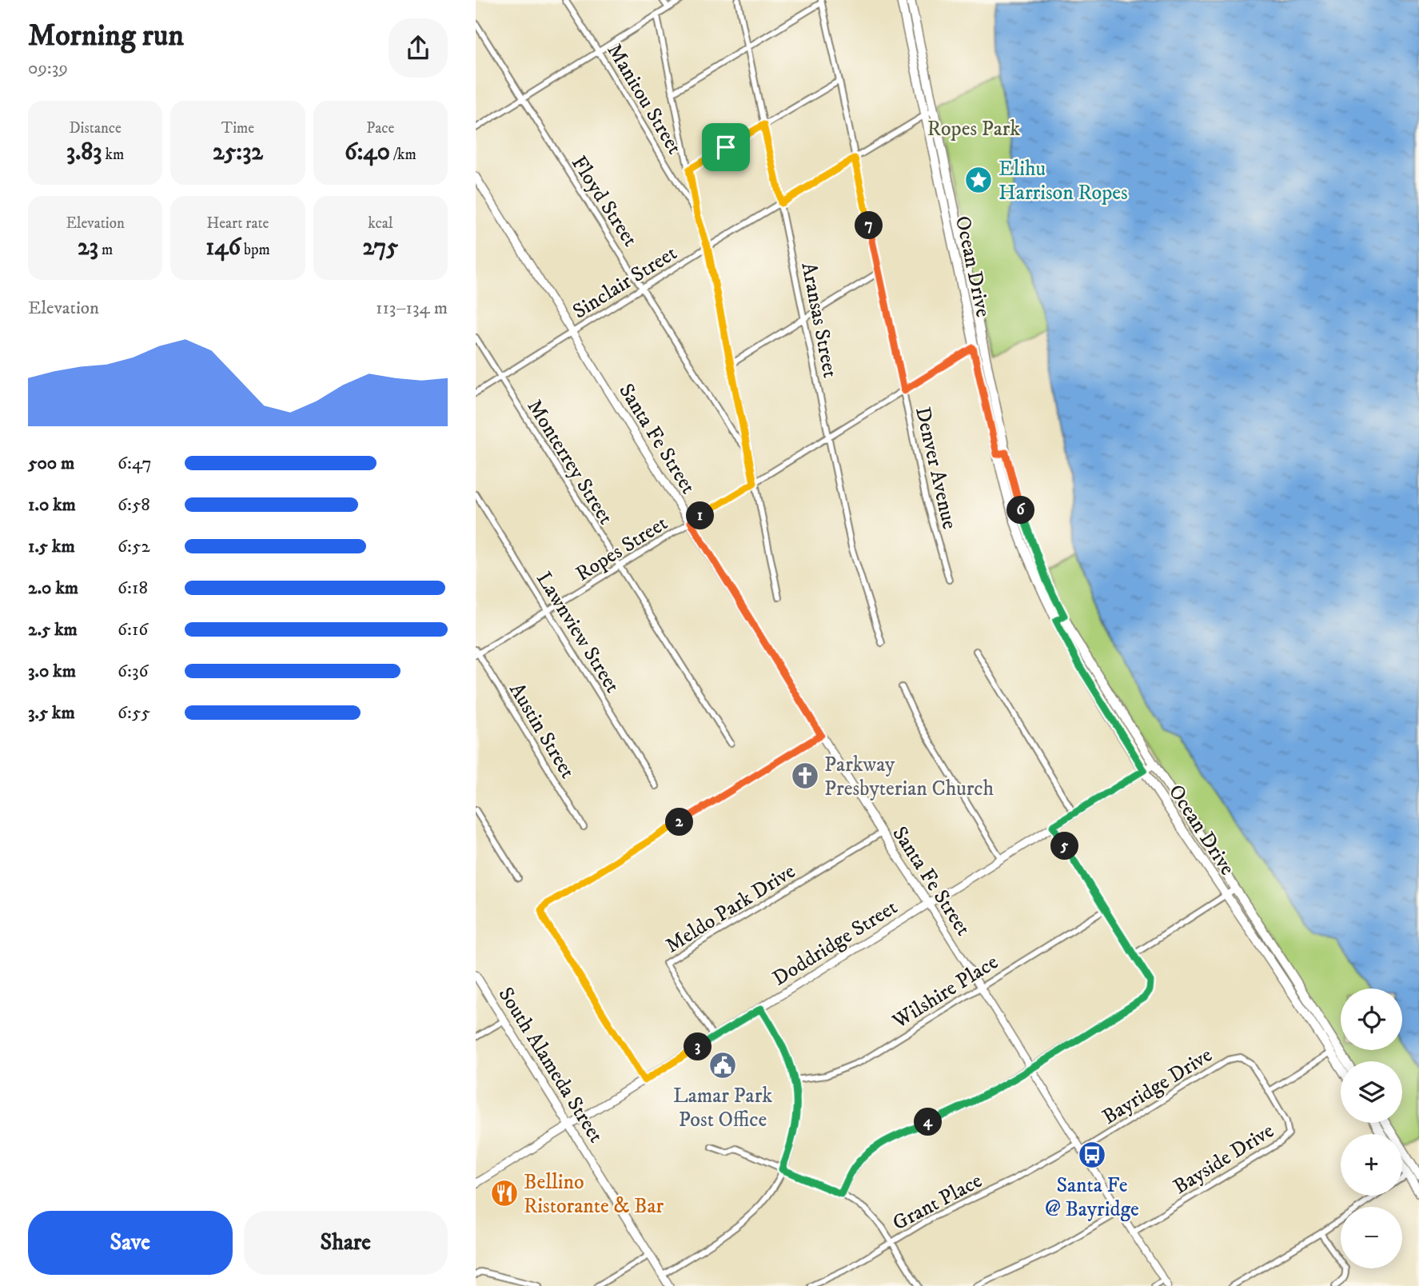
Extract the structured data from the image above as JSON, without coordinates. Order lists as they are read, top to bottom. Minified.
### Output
{"streets":{"main road":["Ocean Drive","Santa Fe Street","Doddridge Street","South Alameda Street"],"street":["Manitou Street","Floyd Street","Sinclair Street","Aransas Street","Monterrey Street","Denver Avenue","Ropes Street","Lawnview Street","Austin Street","Meldo Park Drive","Wilshire Place","Bayridge Drive","Bayside Drive","Grant Place"]},"crossings":[["Floyd Street","Sinclair Street"],["Ocean Drive","Sinclair Street"],["Ocean Drive","Ropes Street"],["Ocean Drive","Doddridge Street"],["Sinclair Street","Aransas Street"],["Sinclair Street","Santa Fe Street"],["Sinclair Street","Monterrey Street"],["Sinclair Street","Denver Avenue"],["Aransas Street","Ropes Street"],["Santa Fe Street","Ropes Street"],["Santa Fe Street","Meldo Park Drive"],["Santa Fe Street","Doddridge Street"],["Santa Fe Street","Wilshire Place"],["Santa Fe Street","Bayridge Drive"],["Santa Fe Street","Bayside Drive"],["Santa Fe Street","Grant Place"],["Monterrey Street","Ropes Street"],["Denver Avenue","Ropes Street"],["Ropes Street","Lawnview Street"],["Ropes Street","Austin Street"],["Meldo Park Drive","Doddridge Street"],["Doddridge Street","South Alameda Street"],["Bayridge Drive","Bayside Drive"],["Bayridge Drive","Grant Place"]],"parks":["Ropes Park"],"places":{"place":["Elihu Harrison Ropes"],"church":["Parkway Presbyterian Church"],"public building":["Lamar Park Post Office"],"bus stop":["Santa Fe @ Bayridge"],"restaurant":["Bellino Ristorante & Bar"]},"page":{"heading":["Morning run","09:39"],"stats":[["Distance","3.83 km"],["Time","25:32"],["Pace","6:40 /km"],["Elevation","23 m"],["Heart rate","146 bpm"],["kcal","275"]],"pins":["7","6","1","2","5","3","4"],"chart":["Elevation","113–134 m"],"list":[{"name":"500 m","note":"6:47"},{"name":"1.0 km","note":"6:58"},{"name":"1.5 km","note":"6:52"},{"name":"2.0 km","note":"6:18"},{"name":"2.5 km","note":"6:16"},{"name":"3.0 km","note":"6:36"},{"name":"3.5 km","note":"6:55"}],"map_buttons":["+","−"],"buttons":["Save","Share"]}}
